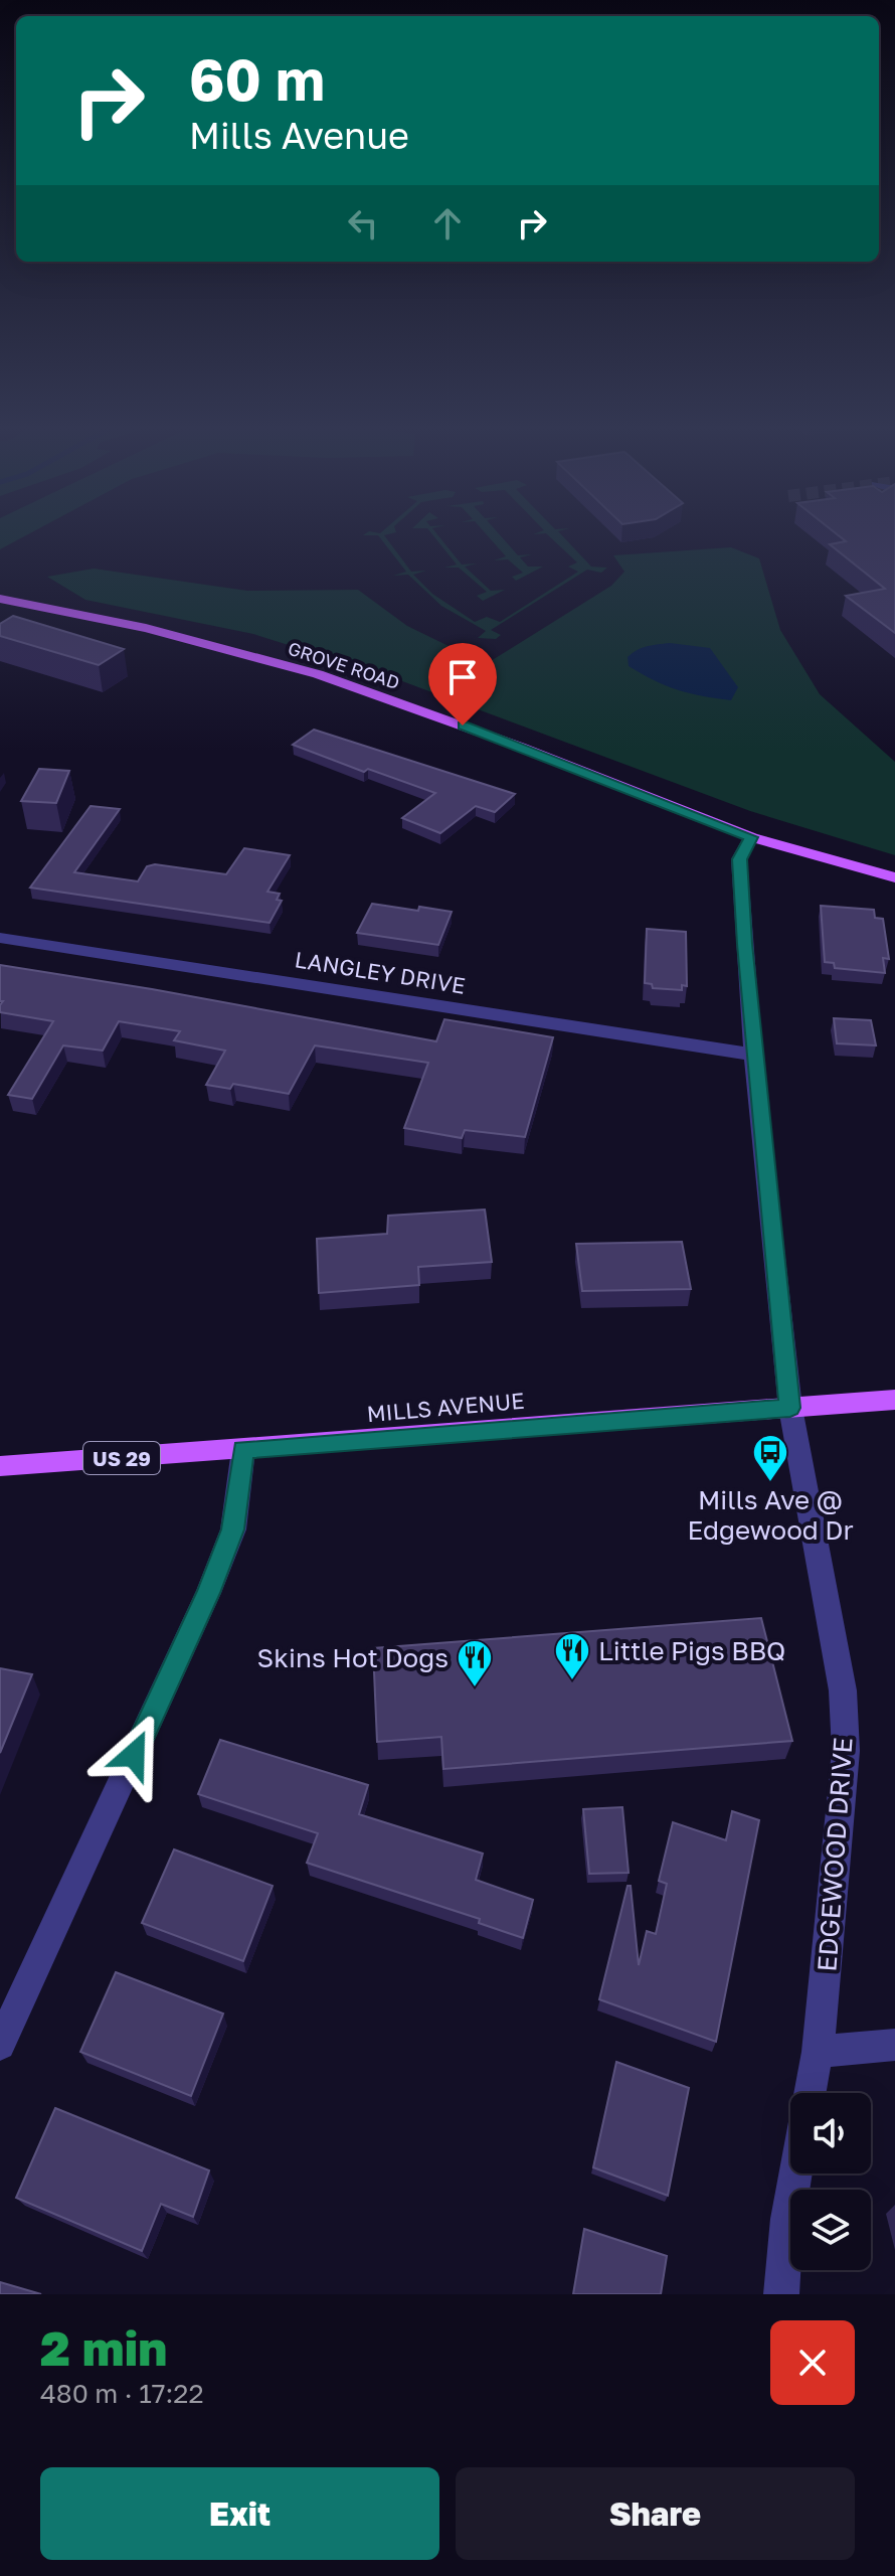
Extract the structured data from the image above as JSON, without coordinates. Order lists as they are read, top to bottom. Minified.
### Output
{"streets":{"main road":["GROVE ROAD","MILLS AVENUE","US 29"],"street":["LANGLEY DRIVE","EDGEWOOD DRIVE"]},"crossings":[["GROVE ROAD","EDGEWOOD DRIVE"],["LANGLEY DRIVE","EDGEWOOD DRIVE"],["MILLS AVENUE","EDGEWOOD DRIVE"]],"places":{"bus stop":["Mills Ave @ Edgewood Dr"],"restaurant":["Little Pigs BBQ","Skins Hot Dogs"]},"page":{"turn":["60 m","Mills Avenue"],"heading":["2 min","480 m · 17:22"],"buttons":["Exit","Share"]}}
